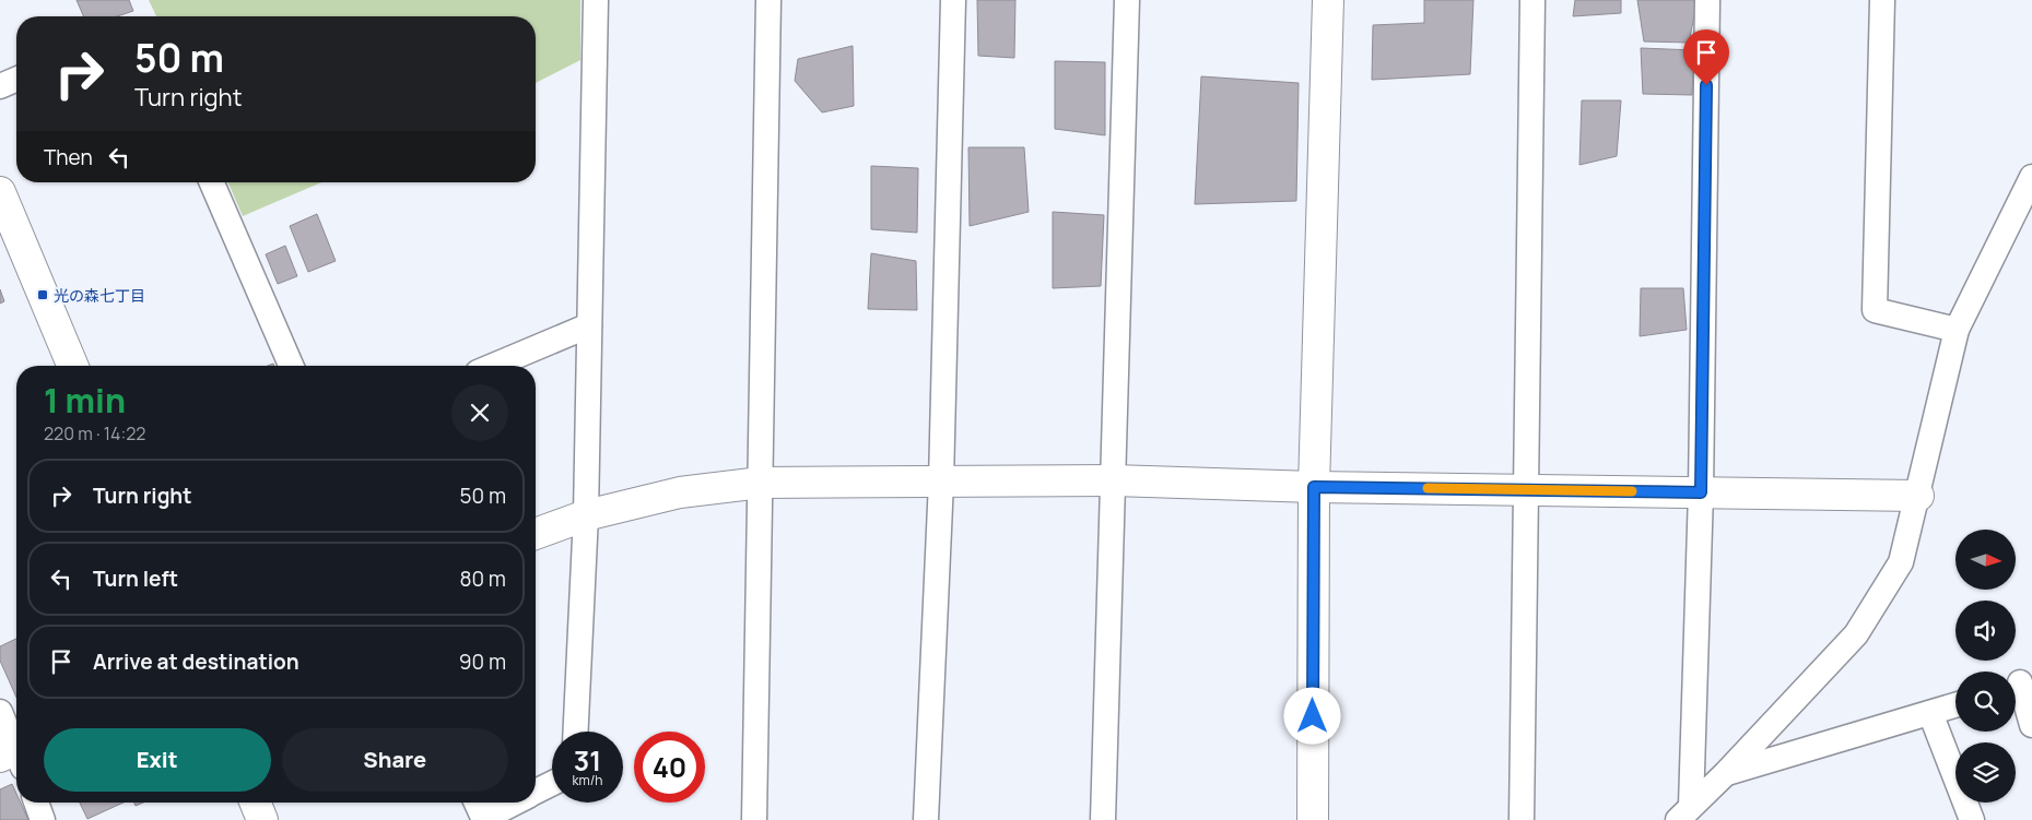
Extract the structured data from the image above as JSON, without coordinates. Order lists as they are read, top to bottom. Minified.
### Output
{"places":{"transit":["光の森七丁目"]},"north":"right","page":{"turn":["50 m","Turn right"],"then":"Then","heading":["1 min","220 m · 14:22"],"list":[{"name":"Turn right","value":"50 m"},{"name":"Turn left","value":"80 m"},{"name":"Arrive at destination","value":"90 m"}],"buttons":["Exit","Share"],"speed":"31 km/h","limit":"40"}}
